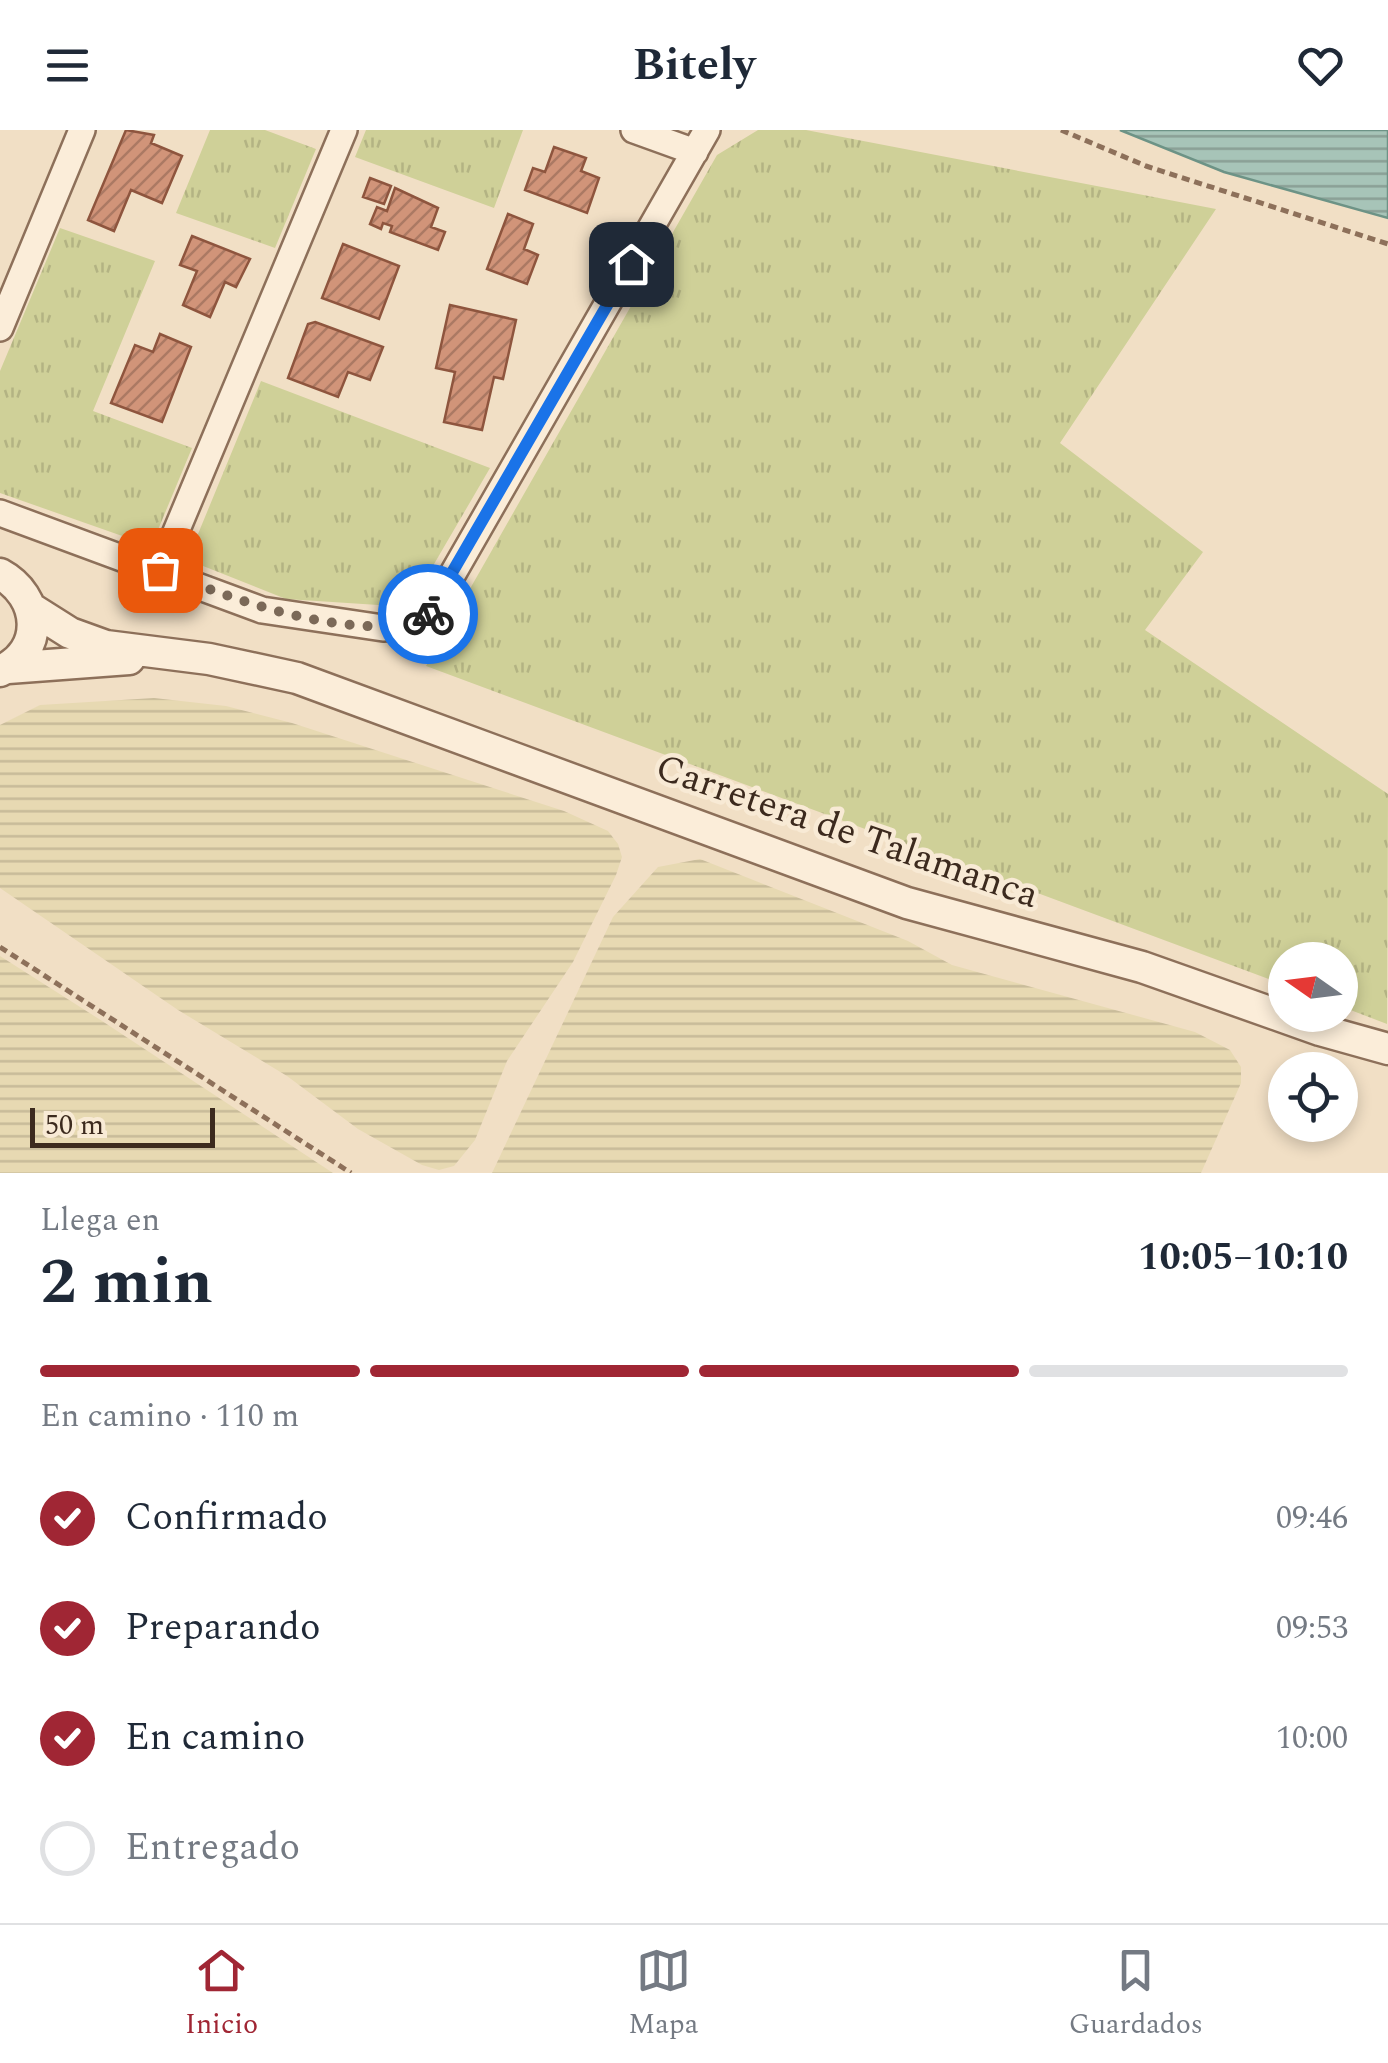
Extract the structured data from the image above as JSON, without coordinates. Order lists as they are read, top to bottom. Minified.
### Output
{"streets":{"street":["Carretera de Talamanca"]},"scale_bar":"50 m","north":"left","page":{"header":"Bitely","scale":"50 m","heading":["2 min","Llega en","10:05–10:10"],"bar":"En camino · 110 m","list":[["Confirmado","09:46"],["Preparando","09:53"],["En camino","10:00"],"Entregado"],"tabs":["Inicio","Mapa","Guardados"]}}
